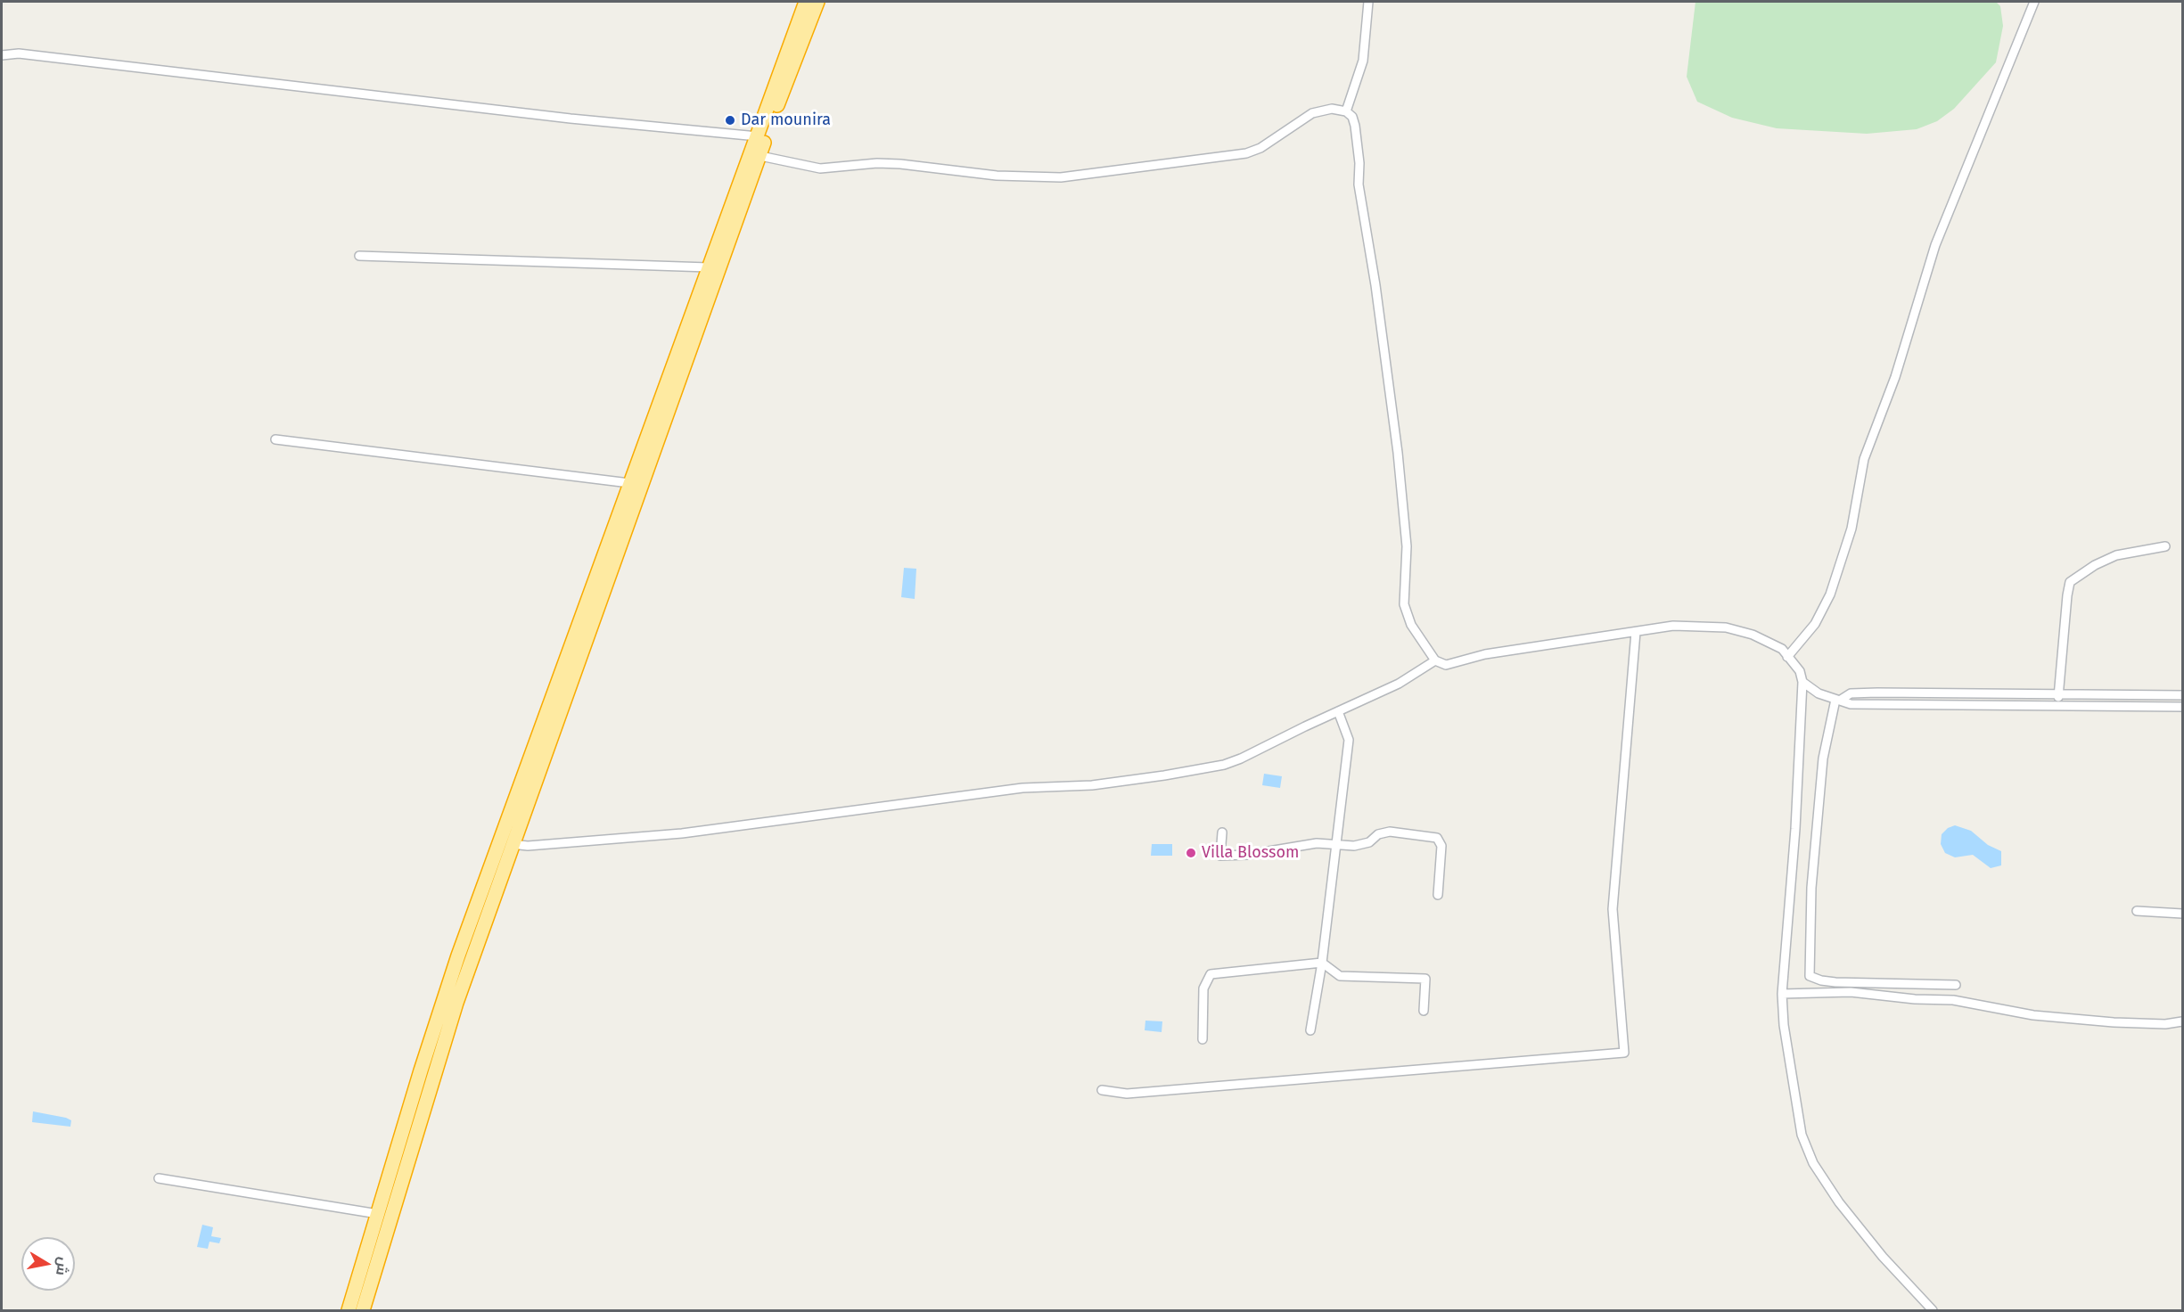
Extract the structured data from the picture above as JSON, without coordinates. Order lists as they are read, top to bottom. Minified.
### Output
{"places":["Dar mounira","Villa Blossom"],"north":"right"}
